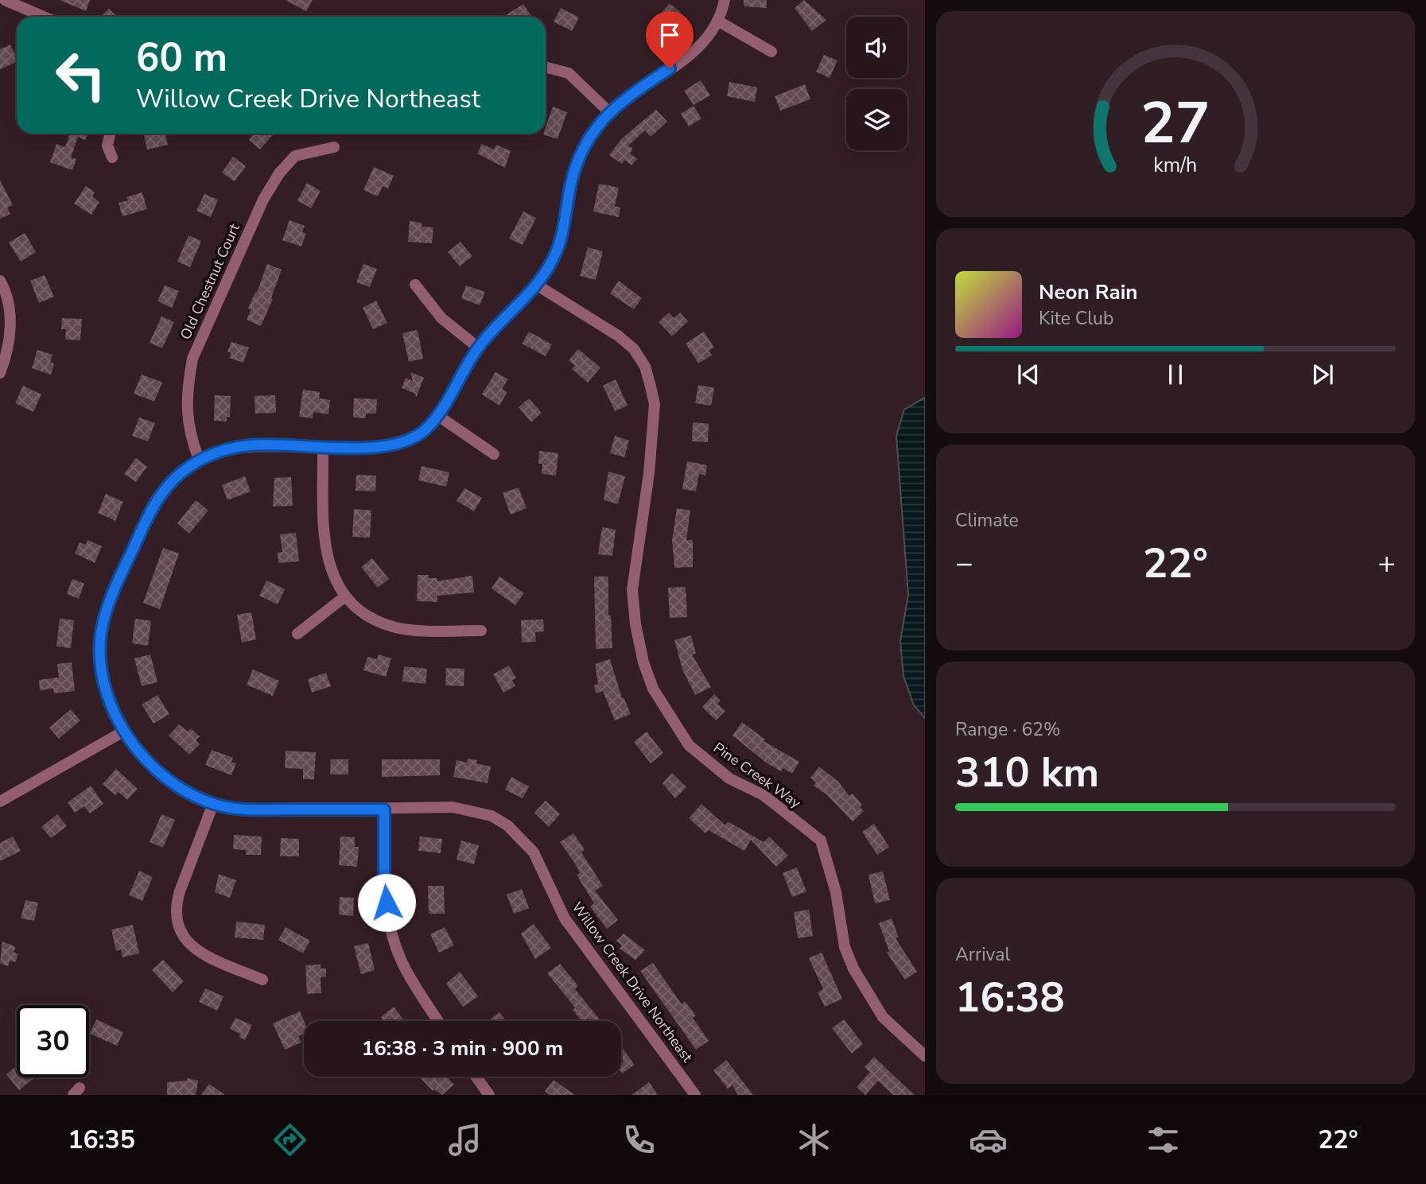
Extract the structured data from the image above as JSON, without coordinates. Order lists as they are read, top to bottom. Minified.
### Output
{"streets":{"street":["Old Chestnut Court","Pine Creek Way","Willow Creek Drive Northeast"]},"crossings":[["Old Chestnut Court","Willow Creek Drive Northeast"],["Pine Creek Way","Willow Creek Drive Northeast"]],"page":{"turn":["60 m","Willow Creek Drive Northeast"],"song":["Neon Rain","Kite Club"],"tile":["Climate",["Range · 62%","310 km"],["Arrival","16:38"]],"heat":["−","22°","+"],"limit":"30","trip":"16:38 · 3 min · 900 m","tabs":["16:35","22°"],"gauge":["27","km/h"]}}
